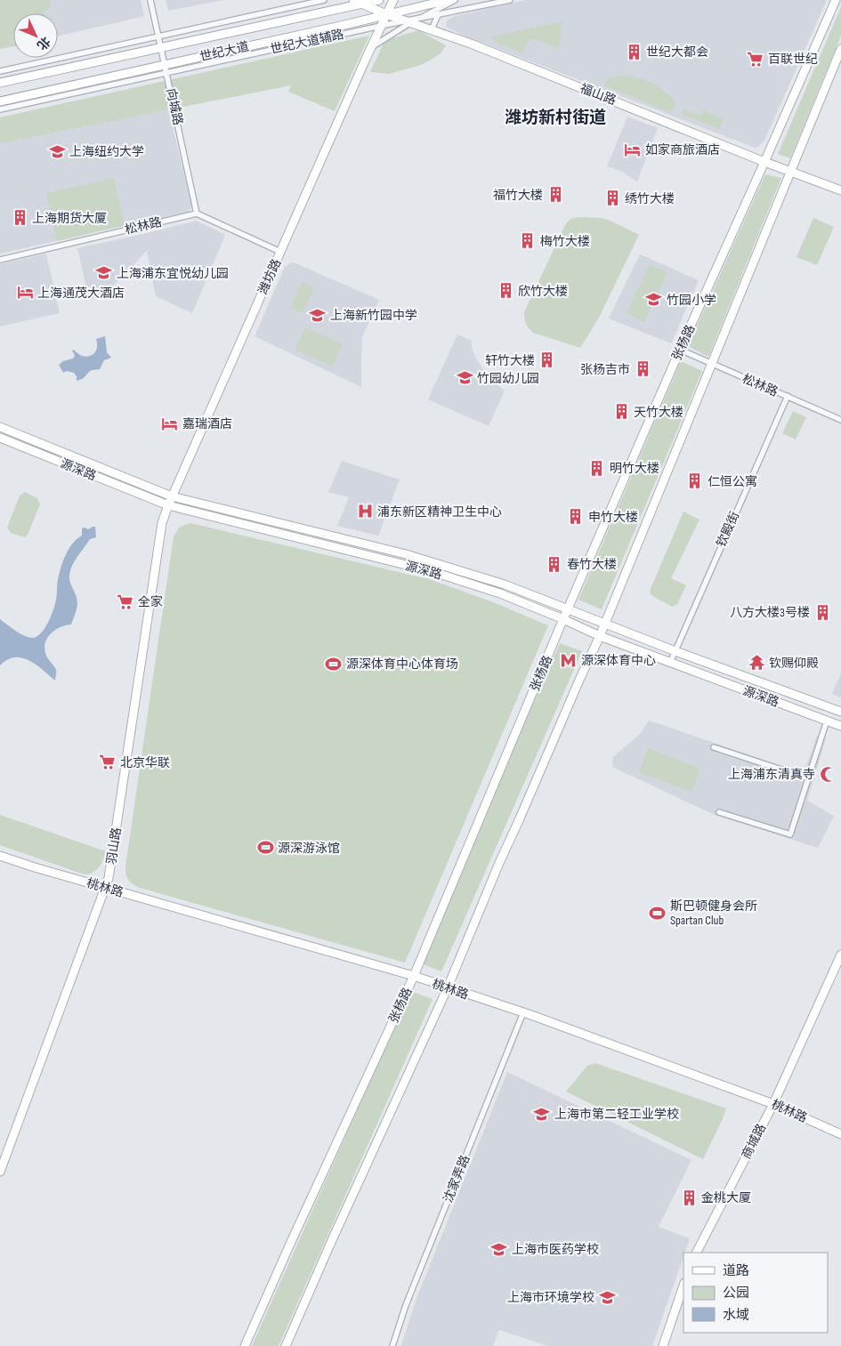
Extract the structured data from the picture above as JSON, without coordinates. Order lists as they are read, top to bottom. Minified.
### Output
{"streets":{"main road":["世纪大道","福山路","潍坊路","张杨路","源深路","羽山路","桃林路","商城路"],"street":["世纪大道辅路","向城路","松林路","钦殿街","沈家弄路"]},"crossings":[["世纪大道辅路","世纪大道"],["世纪大道辅路","福山路"],["世纪大道辅路","向城路"],["世纪大道辅路","潍坊路"],["世纪大道","福山路"],["世纪大道","向城路"],["世纪大道","潍坊路"],["福山路","潍坊路"],["福山路","张杨路"],["向城路","松林路"],["松林路","张杨路"],["松林路","钦殿街"],["潍坊路","源深路"],["潍坊路","羽山路"],["张杨路","源深路"],["张杨路","桃林路"],["源深路","钦殿街"],["源深路","羽山路"],["羽山路","桃林路"],["桃林路","商城路"],["桃林路","沈家弄路"]],"districts":["潍坊新村街道"],"places":{"building":["世纪大都会","福竹大楼","绣竹大楼","上海期货大厦","梅竹大楼","欣竹大楼","轩竹大楼","张杨吉市","天竹大楼","明竹大楼","仁恒公寓","申竹大楼","春竹大楼","八方大楼3号楼","金桃大厦"],"supermarket":["百联世纪","全家","北京华联"],"hotel":["如家商旅酒店","上海通茂大酒店","嘉瑞酒店"],"school or university":["上海纽约大学","上海浦东宜悦幼儿园","竹园小学","上海新竹园中学","竹园幼儿园","上海市第二轻工业学校","上海市医药学校","上海市环境学校"],"hospital":["浦东新区精神卫生中心"],"metro station":["源深体育中心"],"temple":["钦赐仰殿"],"sports":["源深体育中心体育场","源深游泳馆","斯巴顿健身会所 Spartan Club"],"mosque":["上海浦东清真寺"]},"legend":["道路","公园","水域"],"north":"bottom right"}
